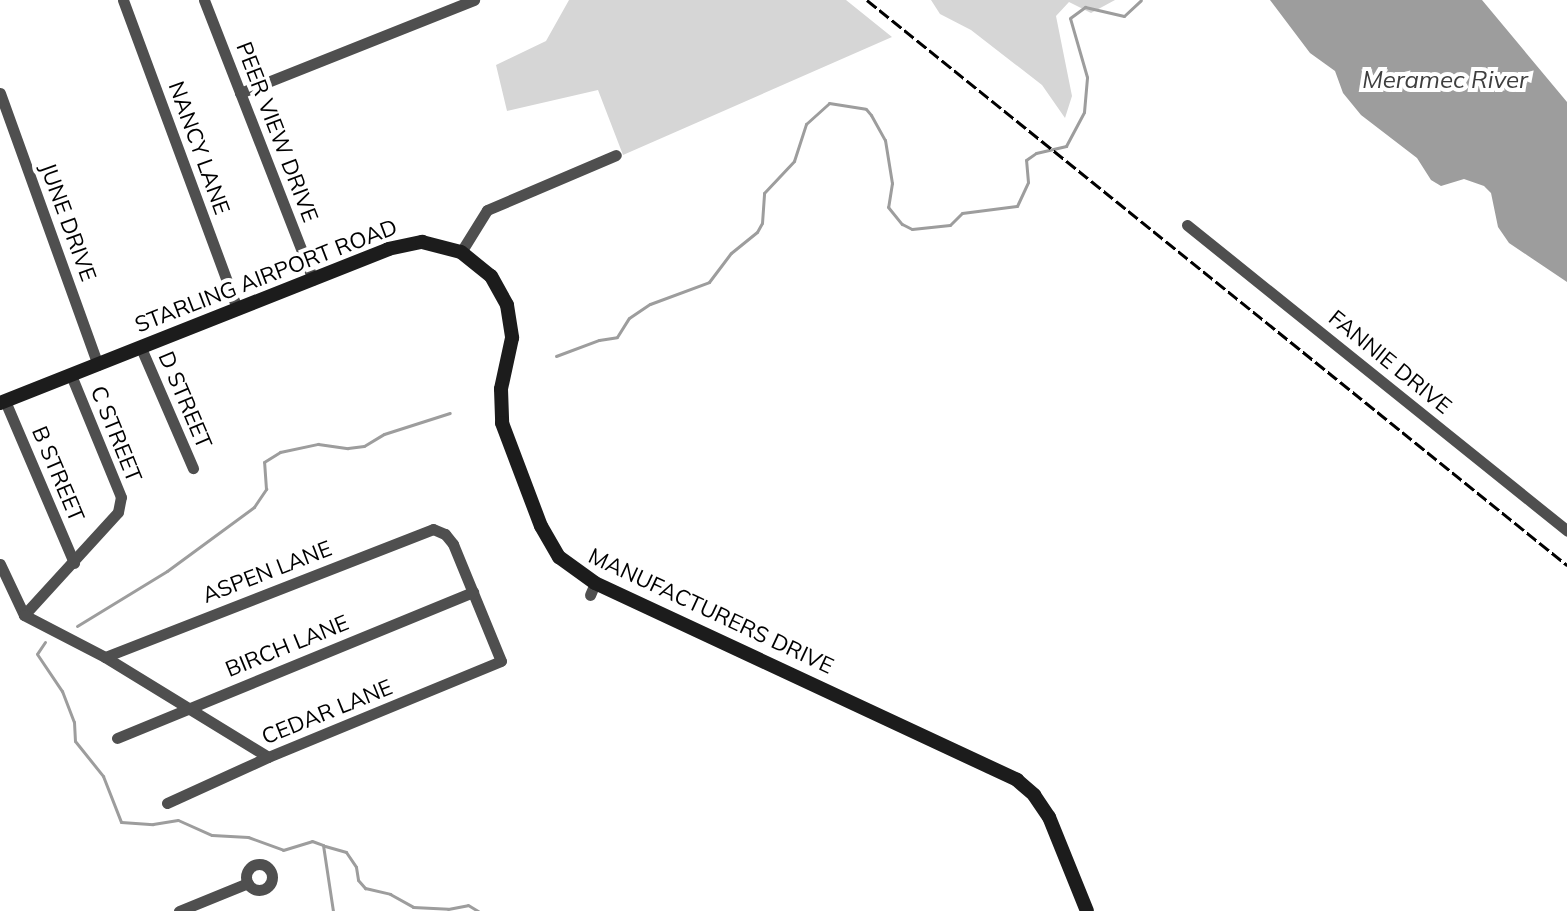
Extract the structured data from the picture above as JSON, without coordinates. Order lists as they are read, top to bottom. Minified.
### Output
{"streets":{"street":["PEER VIEW DRIVE","NANCY LANE","JUNE DRIVE","STARLING AIRPORT ROAD","FANNIE DRIVE","D STREET","C STREET","B STREET","ASPEN LANE","MANUFACTURERS DRIVE","BIRCH LANE","CEDAR LANE"]},"crossings":[["PEER VIEW DRIVE","STARLING AIRPORT ROAD"],["NANCY LANE","STARLING AIRPORT ROAD"],["JUNE DRIVE","STARLING AIRPORT ROAD"],["STARLING AIRPORT ROAD","D STREET"],["STARLING AIRPORT ROAD","C STREET"],["STARLING AIRPORT ROAD","B STREET"],["STARLING AIRPORT ROAD","MANUFACTURERS DRIVE"],["C STREET","B STREET"],["ASPEN LANE","BIRCH LANE"],["ASPEN LANE","CEDAR LANE"],["BIRCH LANE","CEDAR LANE"]],"water":["Meramec River"]}
